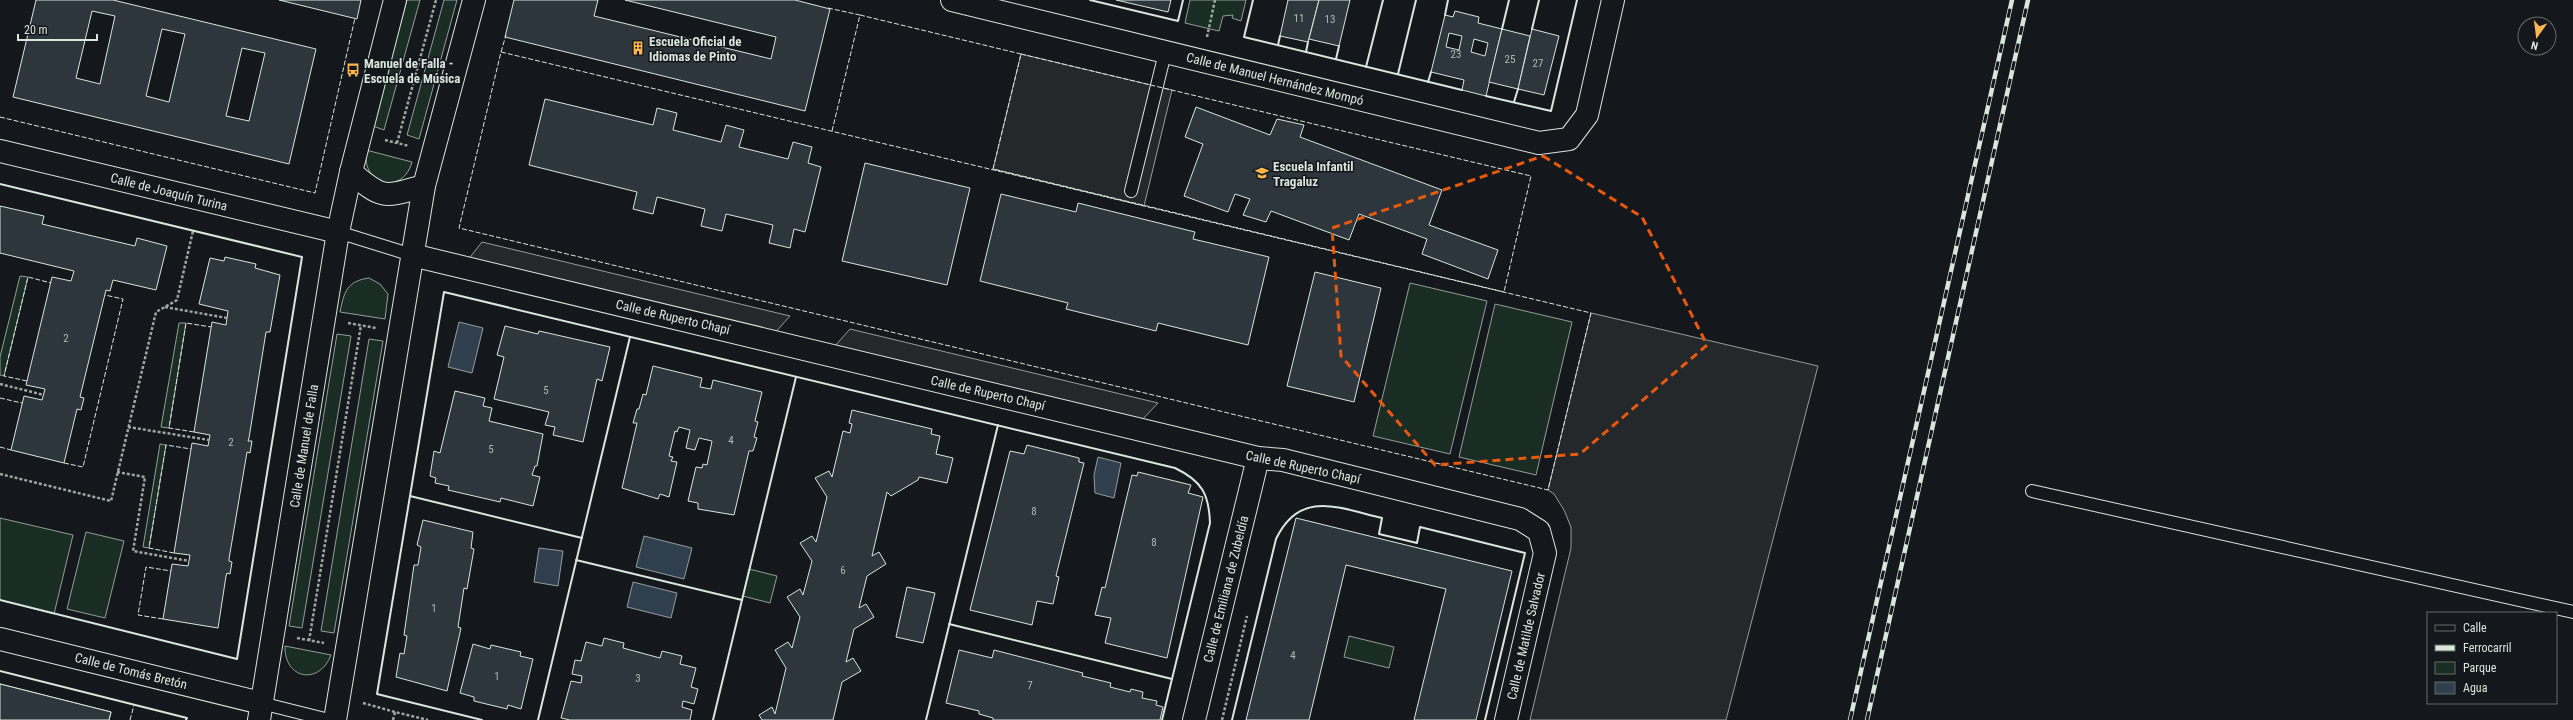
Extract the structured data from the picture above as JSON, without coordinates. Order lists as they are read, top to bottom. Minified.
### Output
{"streets":{"street":["Calle de Manuel Hernández Mompó","Calle de Joaquín Turina","Calle de Ruperto Chapí","Calle de Manuel de Falla","Calle de Emiliana de Zubeldía","Calle de Matilde Salvador","Calle de Tomás Bretón"]},"crossings":[["Calle de Joaquín Turina","Calle de Manuel de Falla"],["Calle de Ruperto Chapí","Calle de Emiliana de Zubeldía"],["Calle de Ruperto Chapí","Calle de Matilde Salvador"],["Calle de Manuel de Falla","Calle de Tomás Bretón"]],"places":{"building":["Escuela Oficial de Idiomas de Pinto"],"bus stop":["Manuel de Falla - Escuela de Música"],"school or university":["Escuela Infantil Tragaluz"]},"house_numbers":["11","13","23","25","27","2","5","4","2","5","8","8","6","1","4","1","3","7"],"legend":["Calle","Ferrocarril","Parque","Agua"],"scale_bar":"20 m","north":"bottom"}
